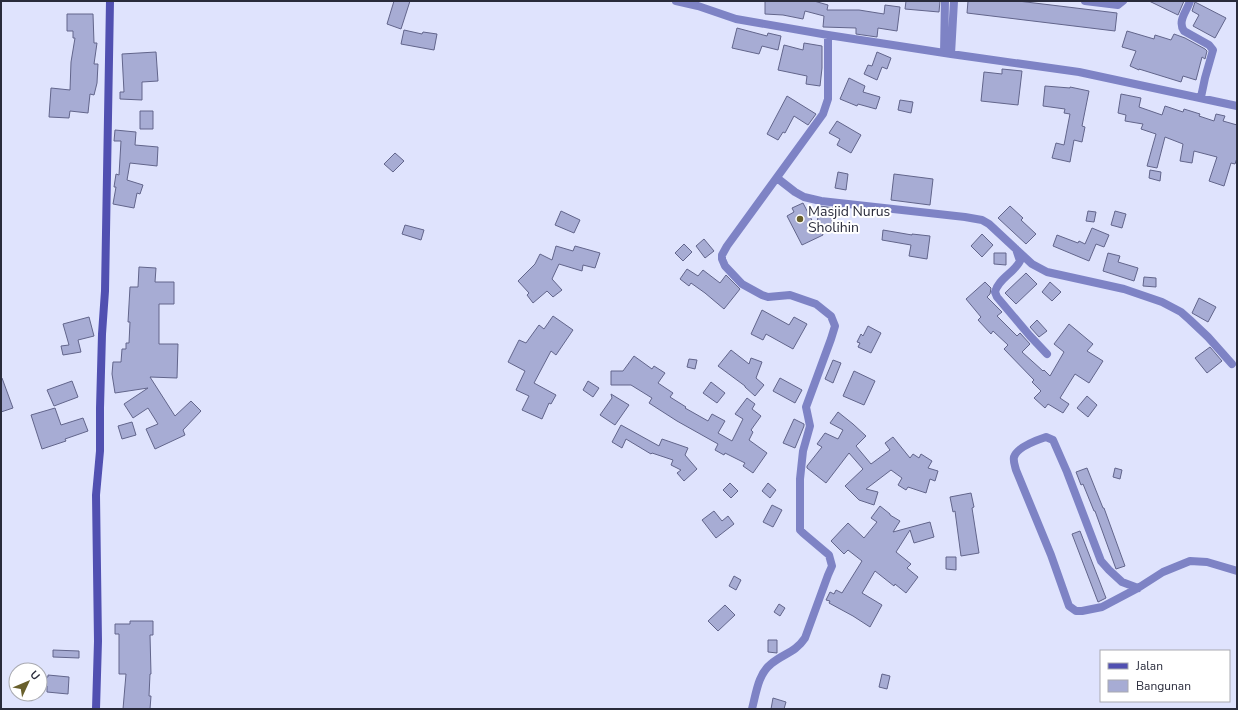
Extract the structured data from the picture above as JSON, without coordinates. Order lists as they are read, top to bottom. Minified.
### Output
{"places":["Masjid Nurus Sholihin"],"legend":["Jalan","Bangunan"],"north":"top right"}
